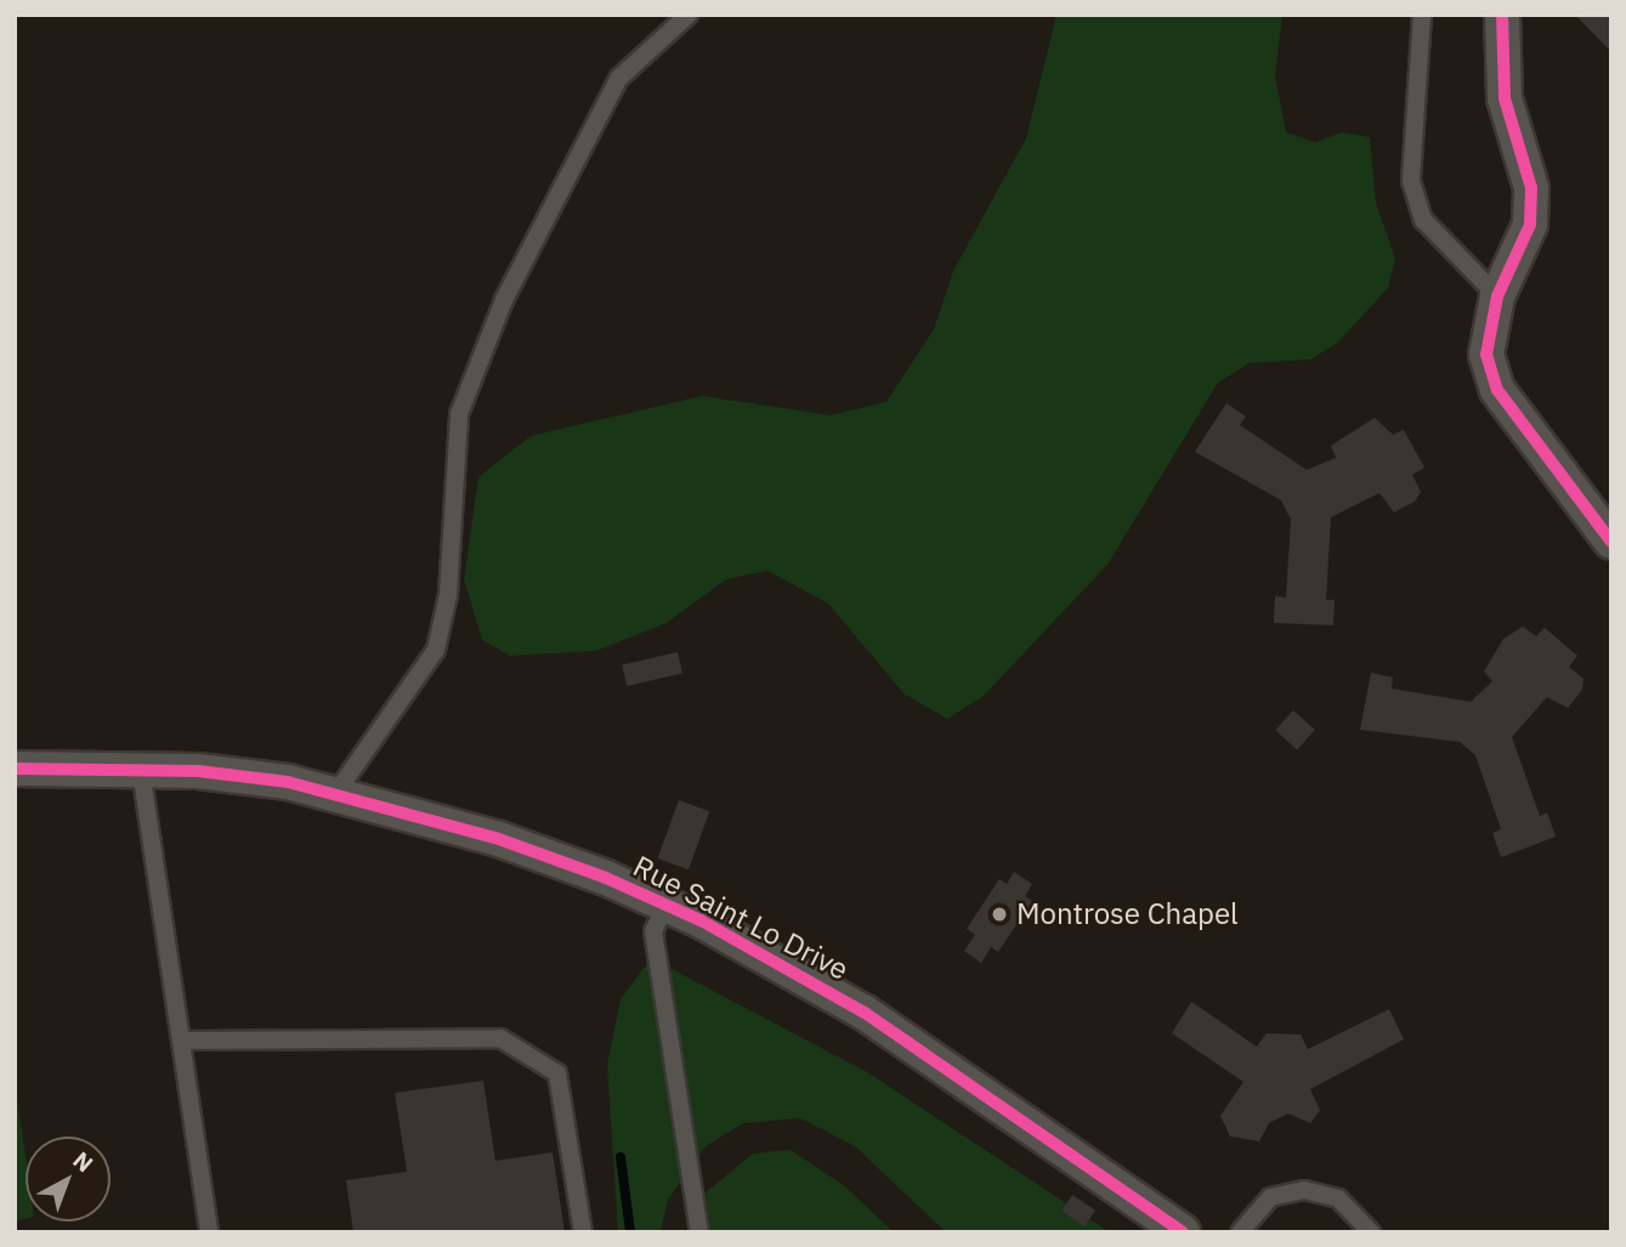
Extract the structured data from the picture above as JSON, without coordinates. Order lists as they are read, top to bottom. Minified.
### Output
{"streets":{"street":["Rue Saint Lo Drive"]},"places":["Montrose Chapel"],"north":"top right"}
